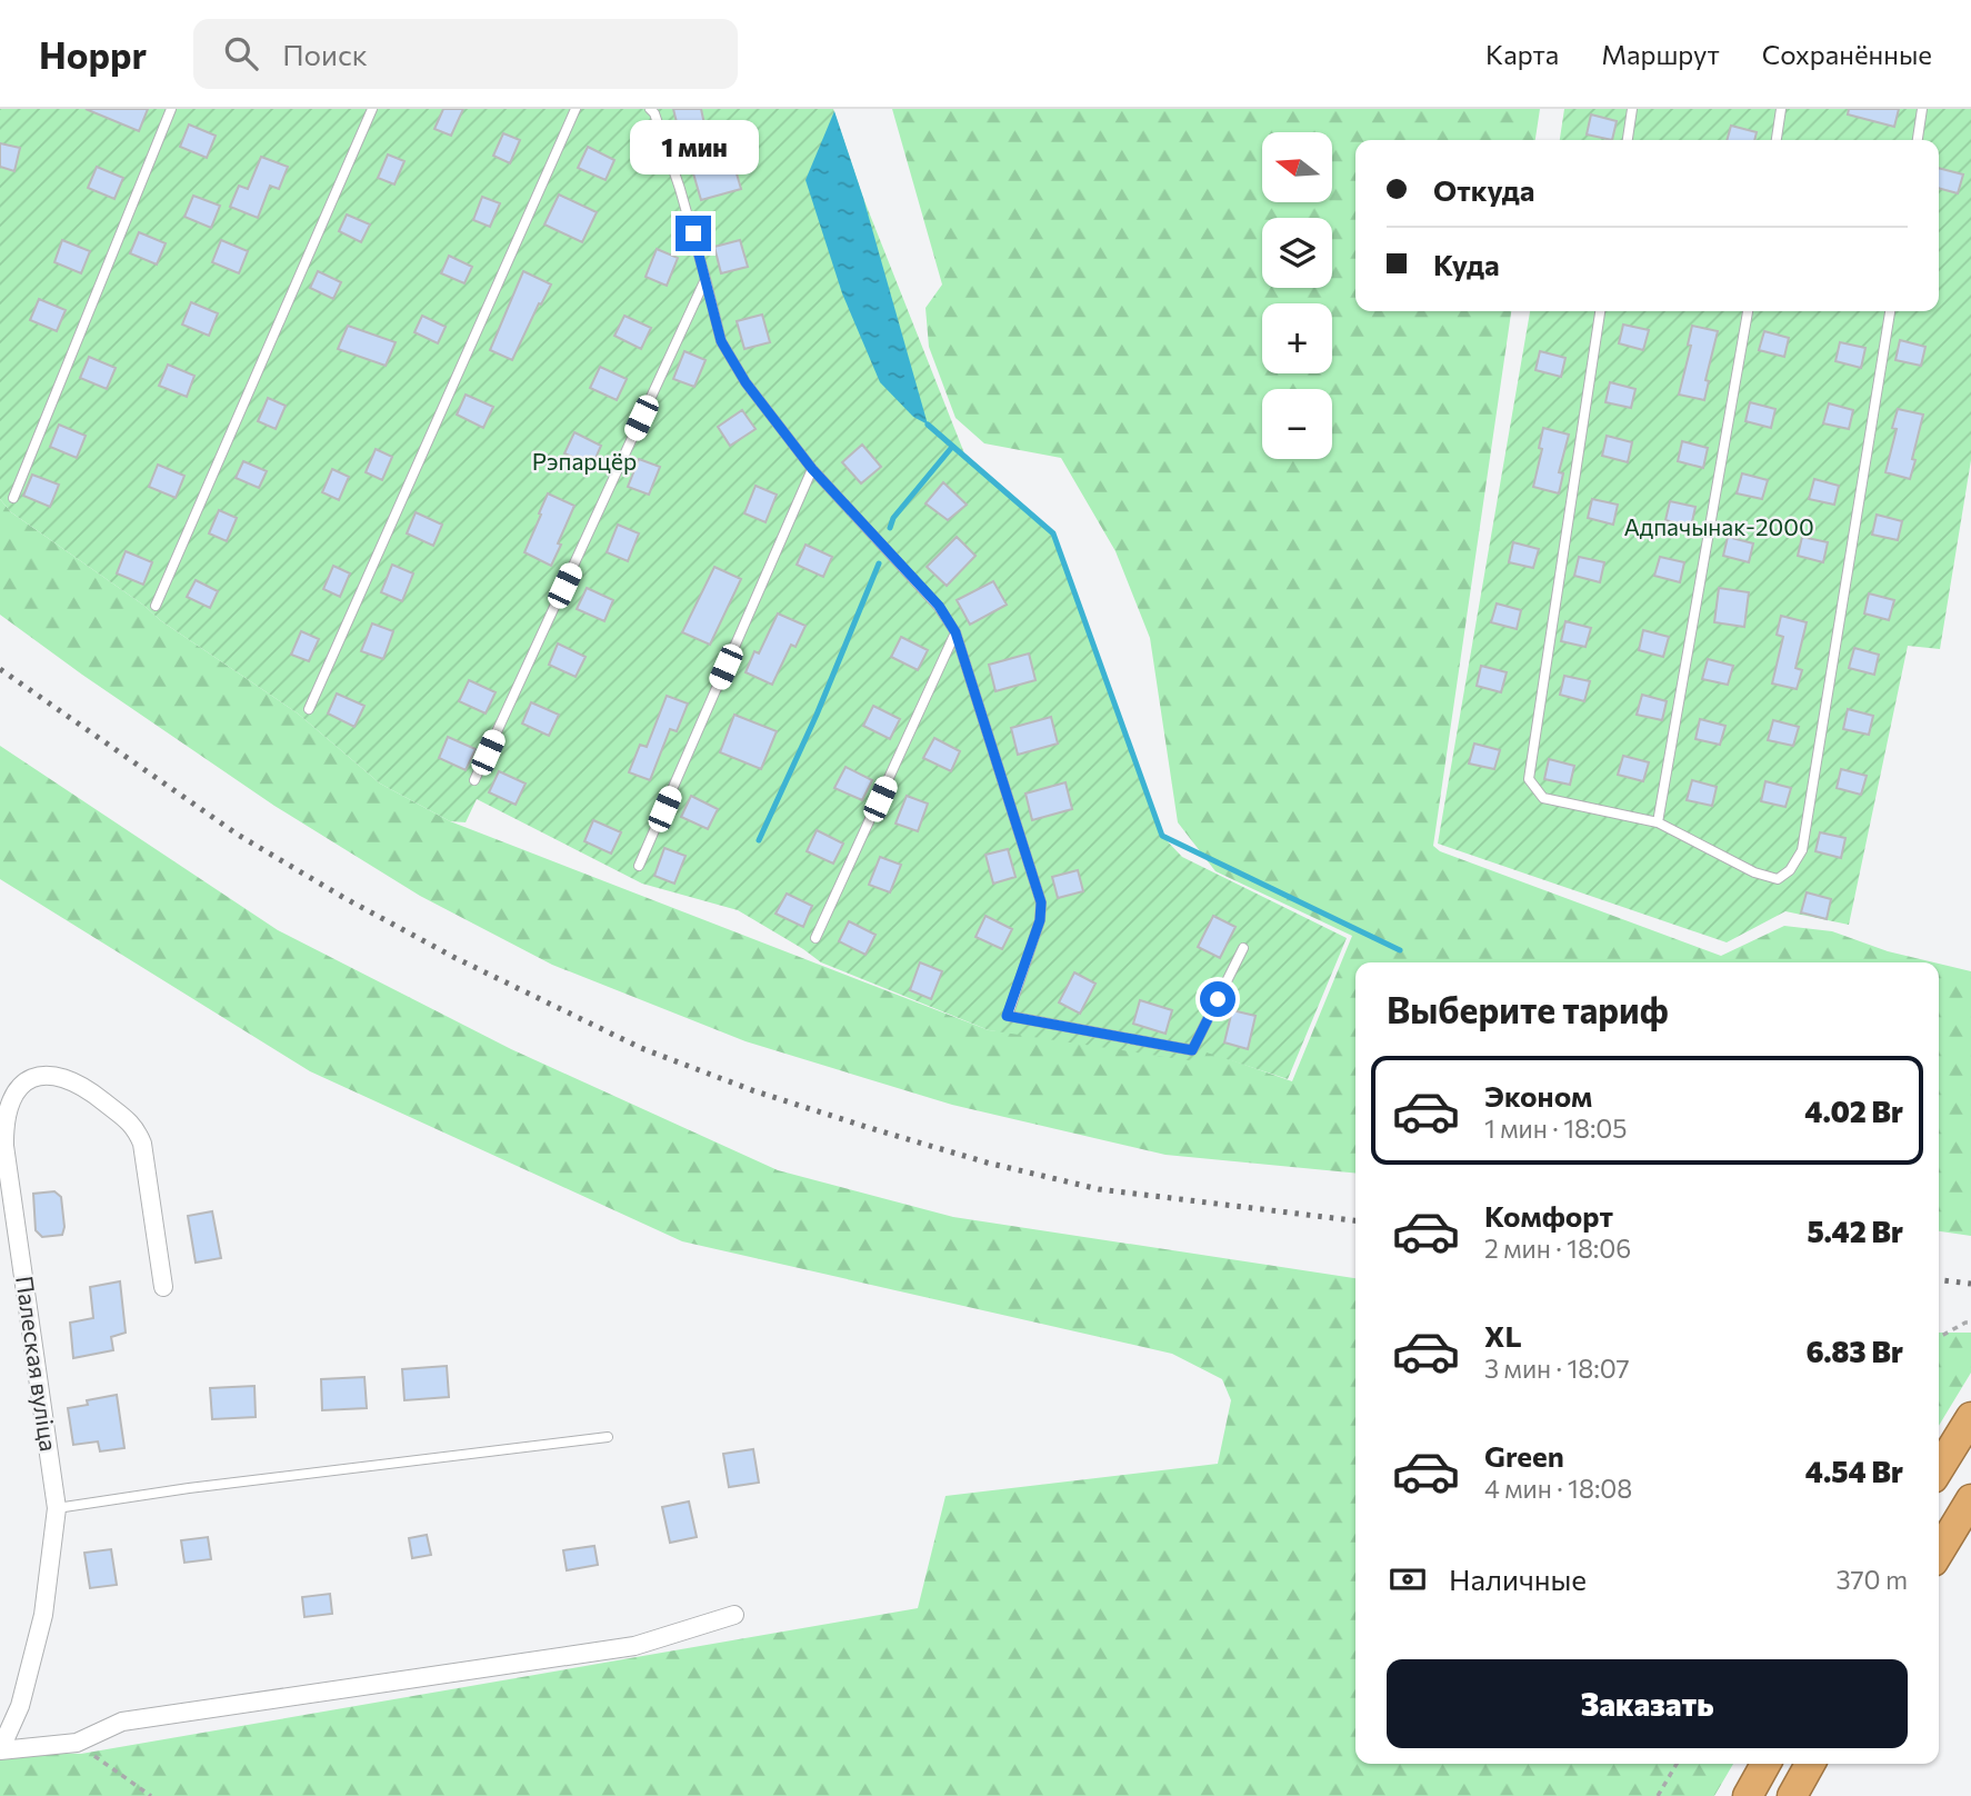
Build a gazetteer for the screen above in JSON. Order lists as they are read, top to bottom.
{
  "streets": {
    "street": ["Палеская вуліца"]
  },
  "parks": ["Рэпарцёр", "Адпачынак-2000"],
  "north": "left",
  "page": {
    "header": "Hoppr",
    "search": "Поиск",
    "nav": ["Карта", "Маршрут", "Сохранённые"],
    "bubble": "1 мин",
    "map_buttons": ["+", "−"],
    "banner": ["Откуда", "Куда"],
    "heading": "Выберите тариф",
    "list": [
      {
        "name": "Эконом",
        "note": "1 мин · 18:05",
        "value": "4.02 Br"
      },
      {
        "name": "Комфорт",
        "note": "2 мин · 18:06",
        "value": "5.42 Br"
      },
      {
        "name": "XL",
        "note": "3 мин · 18:07",
        "value": "6.83 Br"
      },
      {
        "name": "Green",
        "note": "4 мин · 18:08",
        "value": "4.54 Br"
      }
    ],
    "pay": ["Наличные", "370 m"],
    "buttons": "Заказать"
  }
}
